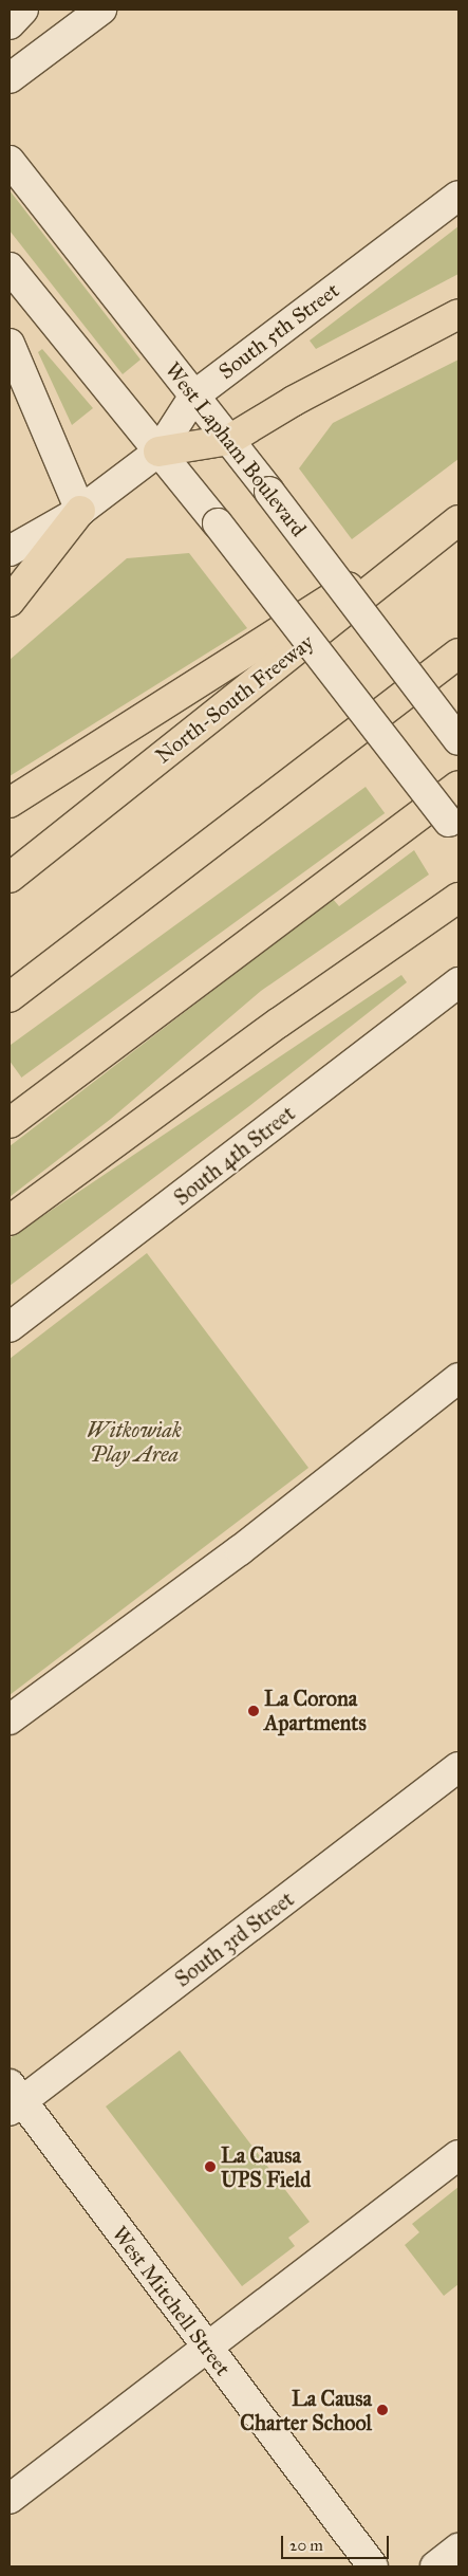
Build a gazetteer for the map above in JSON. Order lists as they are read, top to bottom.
{
  "streets": {
    "highway": ["North-South Freeway"],
    "street": [
      "South 5th Street",
      "West Lapham Boulevard",
      "South 4th Street",
      "South 3rd Street",
      "West Mitchell Street"
    ]
  },
  "crossings": [
    ["South 5th Street", "West Lapham Boulevard"],
    ["South 3rd Street", "West Mitchell Street"]
  ],
  "parks": ["Witkowiak Play Area"],
  "places": ["La Corona Apartments", "La Causa UPS Field", "La Causa Charter School"],
  "scale_bar": "20 m"
}
